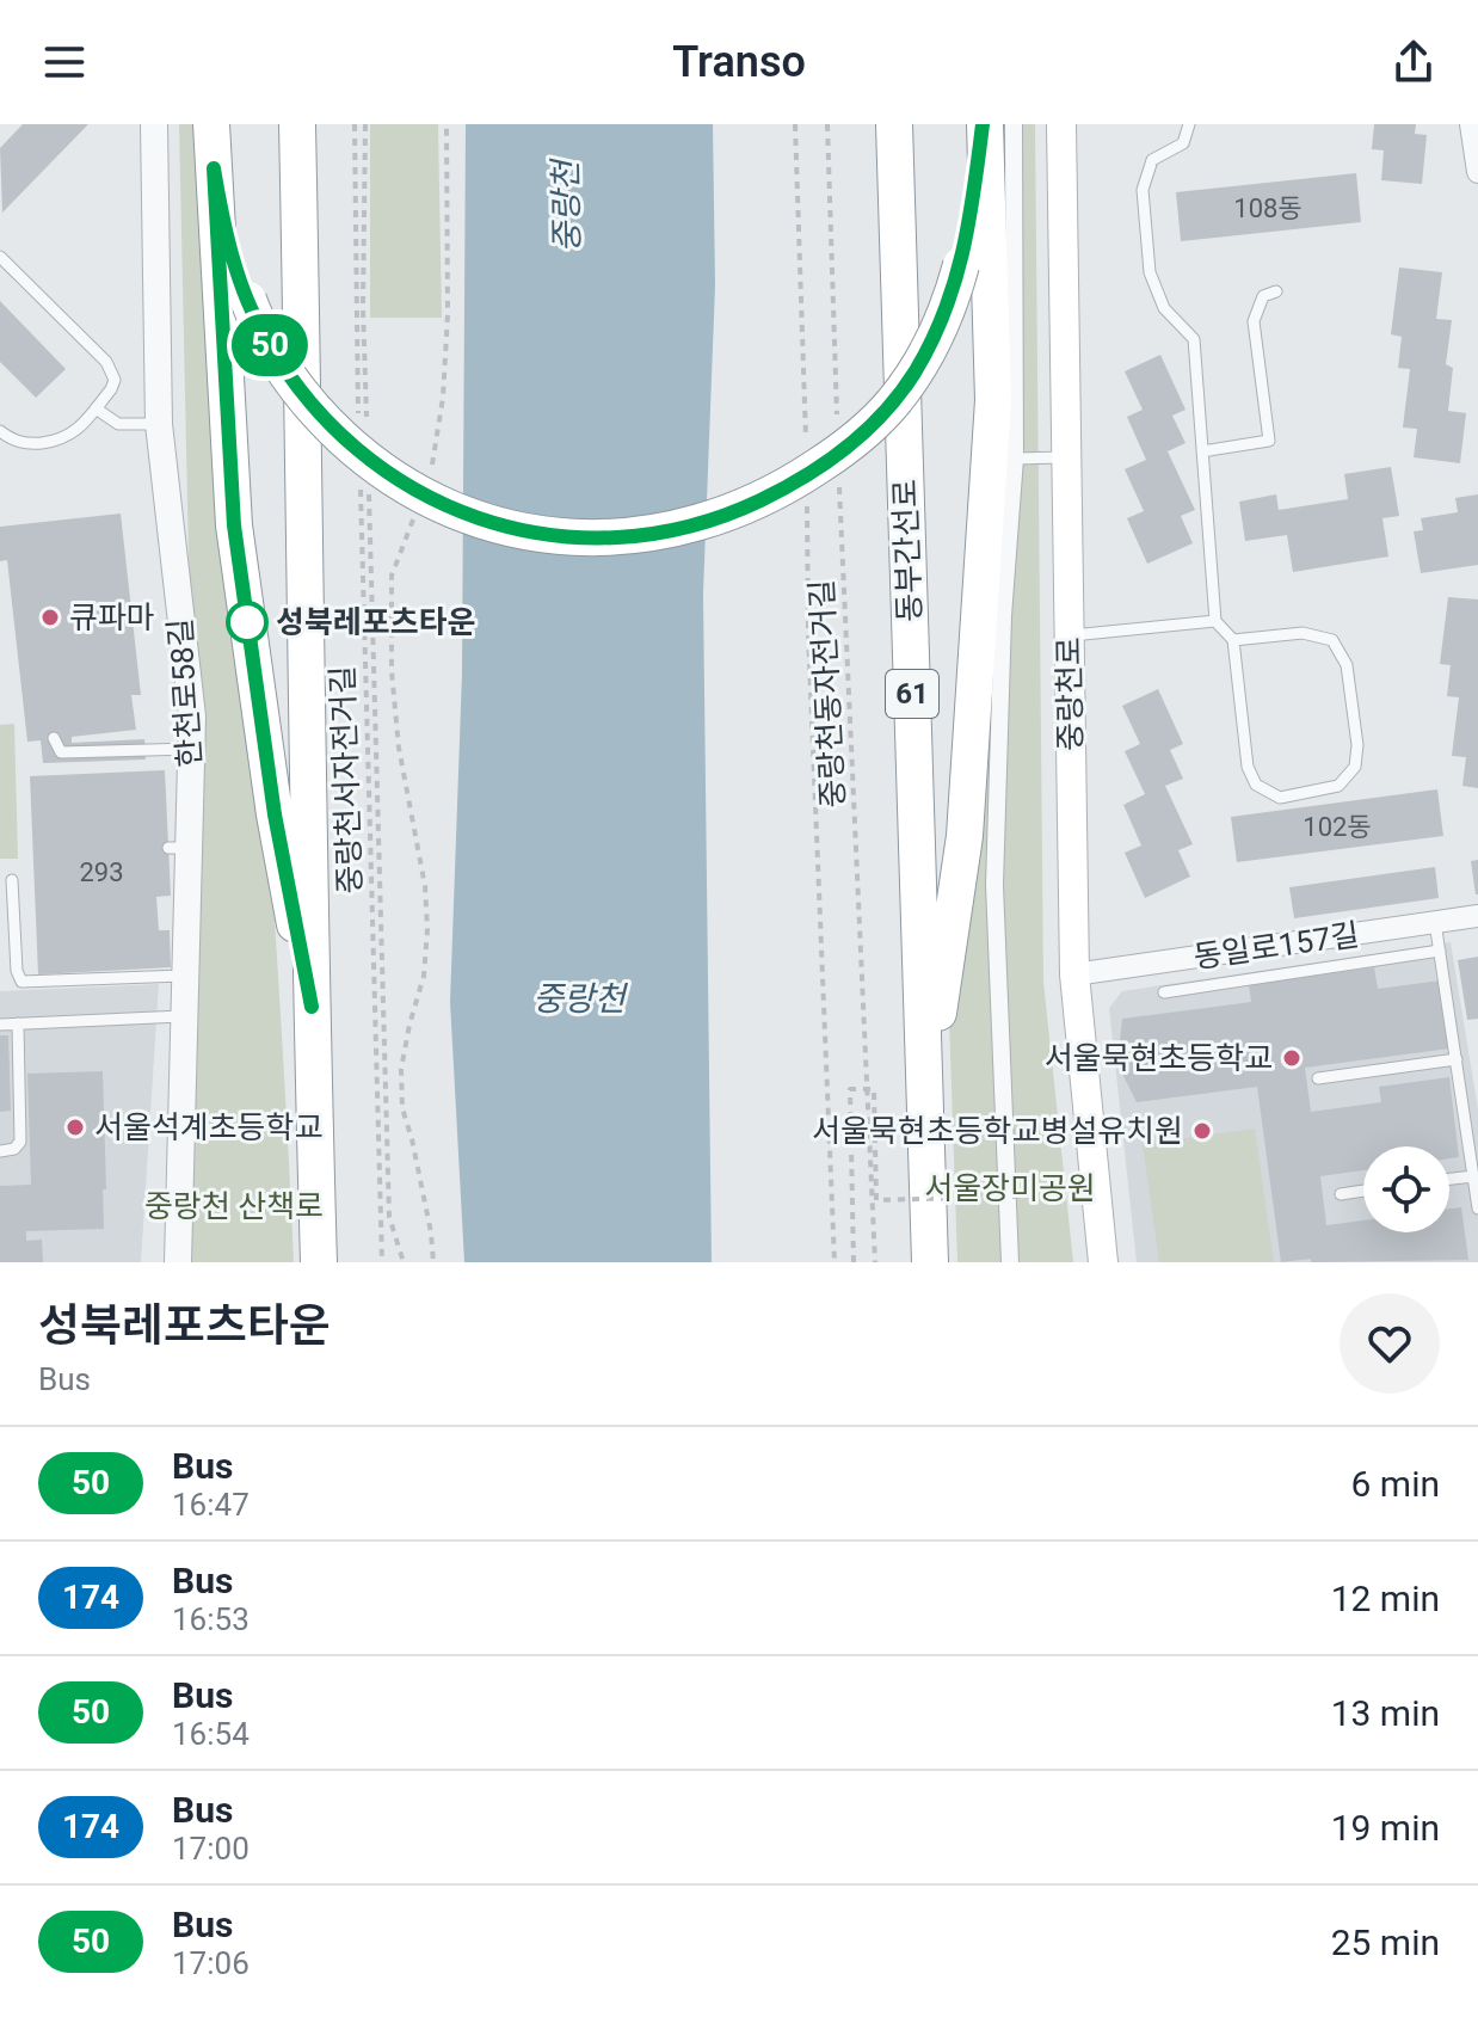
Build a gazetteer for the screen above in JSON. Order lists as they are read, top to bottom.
{
  "streets": {
    "highway": ["동부간선로", "61"],
    "main road": ["중랑천로"],
    "street": ["한천로58길", "동일로157길"],
    "path": ["중랑천동자전거길", "중랑천서자전거길"]
  },
  "crossings": [
    ["중랑천로", "동일로157길"]
  ],
  "water": ["중랑천"],
  "parks": ["서울장미공원", "중랑천 산책로"],
  "places": [
    "큐파마",
    "성북레포츠타운",
    "서울묵현초등학교",
    "서울석계초등학교",
    "서울묵현초등학교병설유치원"
  ],
  "lines": ["bus line 50"],
  "house_numbers": ["108동", "102동", "293"],
  "page": {
    "header": "Transo",
    "on_map": "50",
    "heading": ["성북레포츠타운", "Bus"],
    "list": [
      {
        "mark": "50",
        "name": "Bus",
        "note": "16:47",
        "value": "6 min"
      },
      {
        "mark": "174",
        "name": "Bus",
        "note": "16:53",
        "value": "12 min"
      },
      {
        "mark": "50",
        "name": "Bus",
        "note": "16:54",
        "value": "13 min"
      },
      {
        "mark": "174",
        "name": "Bus",
        "note": "17:00",
        "value": "19 min"
      },
      {
        "mark": "50",
        "name": "Bus",
        "note": "17:06",
        "value": "25 min"
      }
    ]
  }
}
